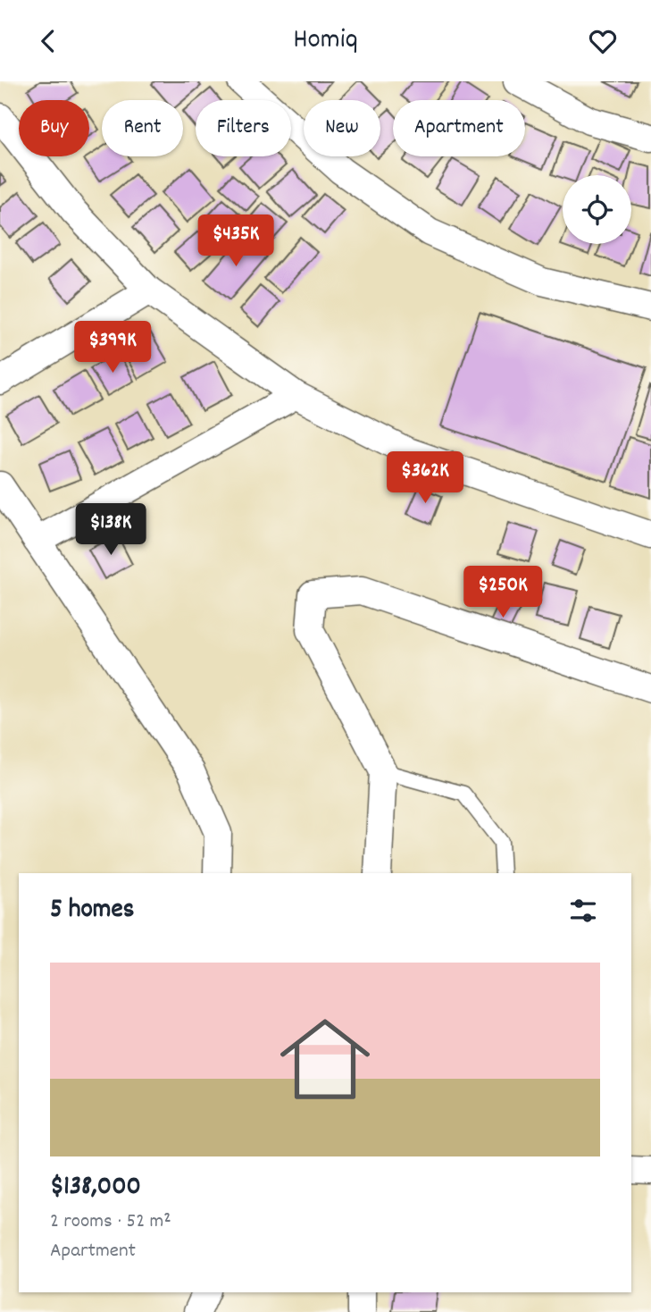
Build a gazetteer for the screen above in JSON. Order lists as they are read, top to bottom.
{
  "page": {
    "header": "Homiq",
    "chip": [
      "Buy",
      "Rent",
      "Filters",
      "New",
      "Apartment"
    ],
    "price": [
      "$435K",
      "$399K",
      "$362K",
      "$138K",
      "$250K"
    ],
    "heading": "5 homes",
    "list": [
      {
        "name": "$138,000",
        "note": "2 rooms · 52 m² · Apartment"
      }
    ]
  }
}
